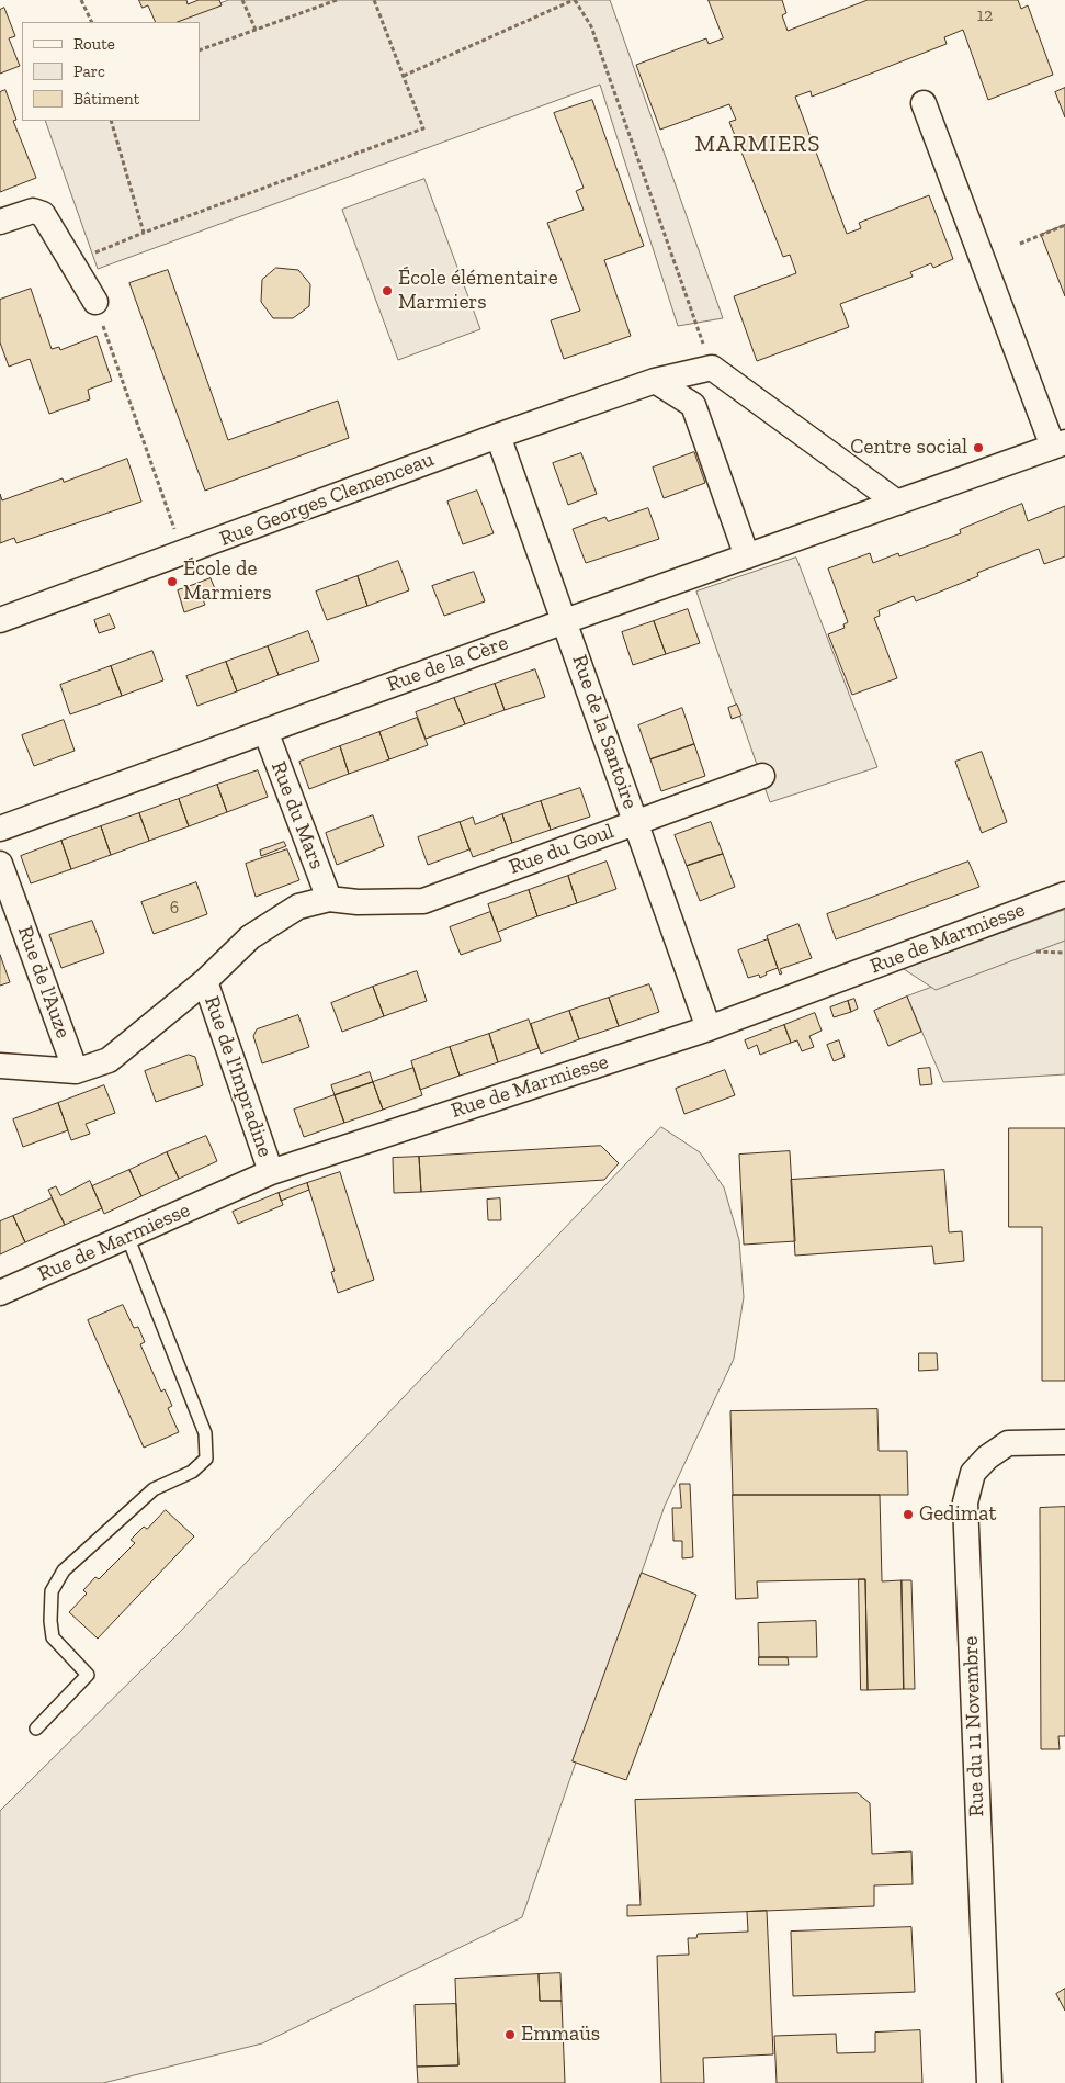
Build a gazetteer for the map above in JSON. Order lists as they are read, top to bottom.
{
  "streets": {
    "street": [
      "Rue Georges Clemenceau",
      "Rue de la Cère",
      "Rue de la Santoire",
      "Rue du Mars",
      "Rue du Goul",
      "Rue de Marmiesse",
      "Rue de l'Auze",
      "Rue de l'Impradine",
      "Rue du 11 Novembre"
    ]
  },
  "crossings": [
    ["Rue Georges Clemenceau", "Rue de la Santoire"],
    ["Rue de la Cère", "Rue de la Santoire"],
    ["Rue de la Cère", "Rue du Mars"],
    ["Rue de la Santoire", "Rue du Goul"],
    ["Rue de la Santoire", "Rue de Marmiesse"],
    ["Rue du Mars", "Rue du Goul"],
    ["Rue de Marmiesse", "Rue de l'Impradine"]
  ],
  "districts": ["MARMIERS"],
  "places": [
    "École élémentaire Marmiers",
    "Centre social",
    "École de Marmiers",
    "Gedimat",
    "Emmaüs"
  ],
  "house_numbers": ["12", "6"],
  "legend": ["Route", "Parc", "Bâtiment"]
}
